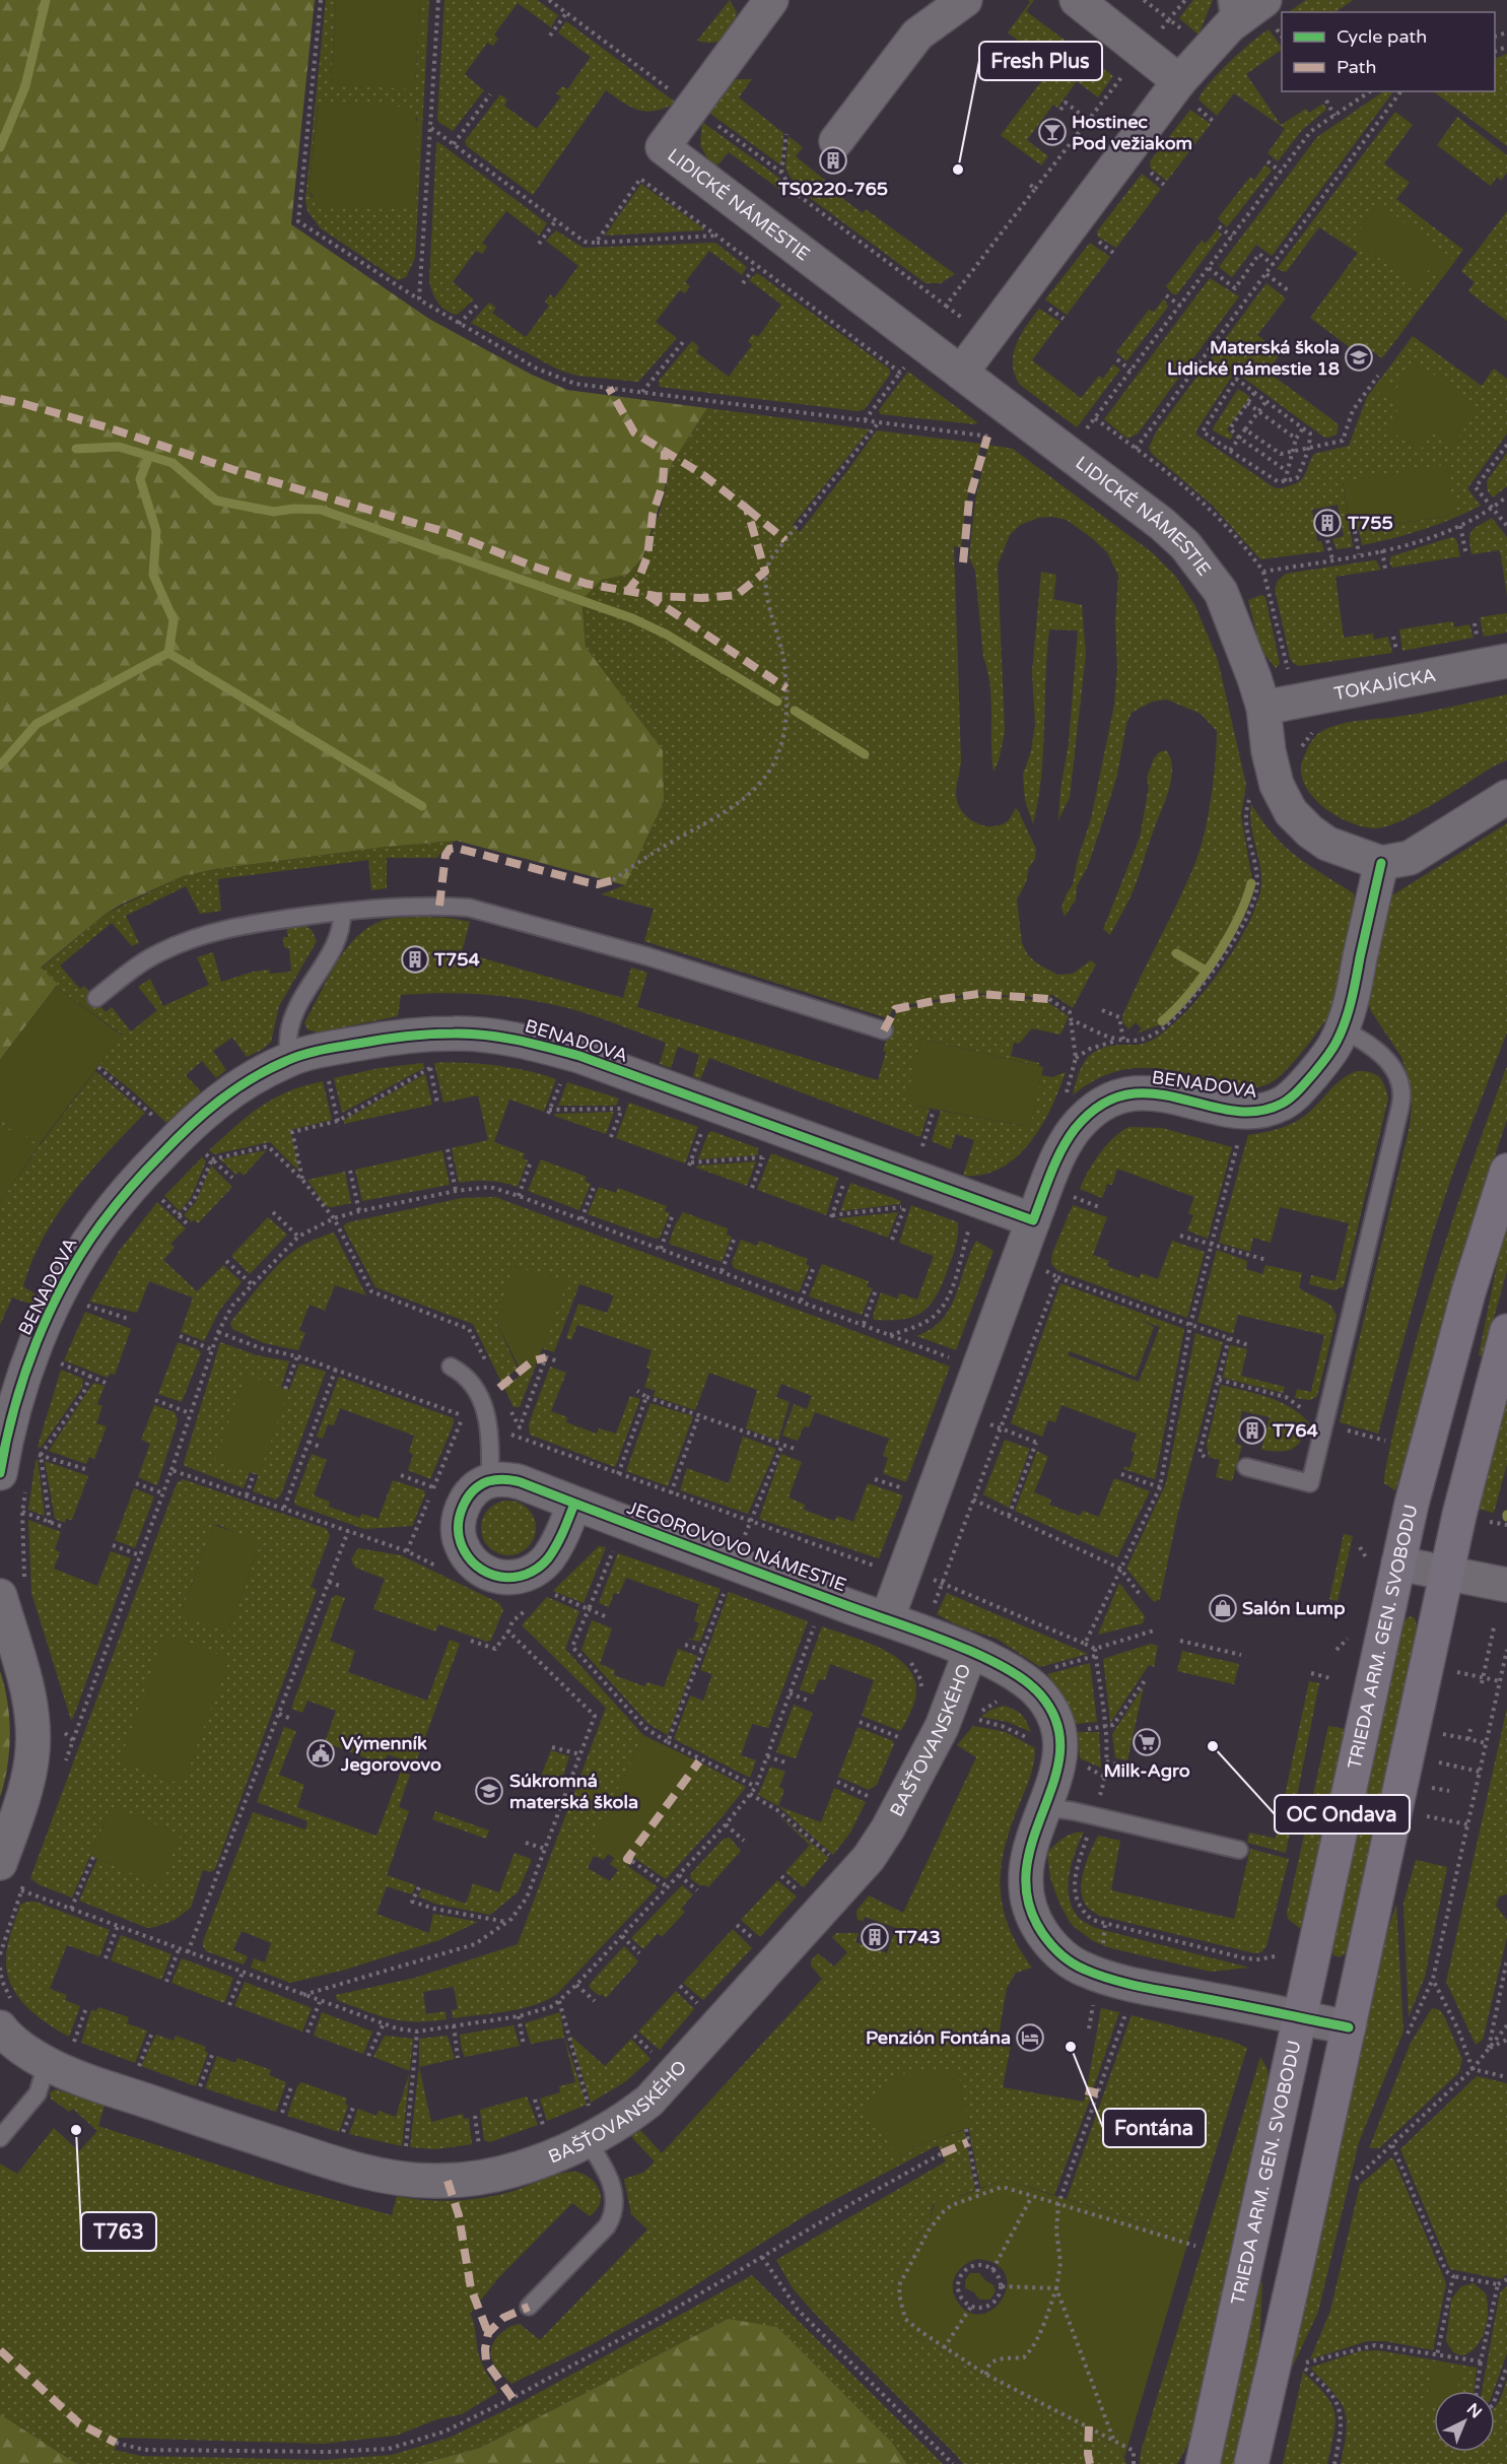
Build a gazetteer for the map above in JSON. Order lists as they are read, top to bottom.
{
  "streets": {
    "street": [
      "LIDICKÉ NÁMESTIE",
      "TOKAJÍCKA",
      "BENADOVA",
      "JEGOROVOVO NÁMESTIE",
      "TRIEDA ARM. GEN. SVOBODU",
      "BAŠŤOVANSKÉHO"
    ]
  },
  "crossings": [
    ["LIDICKÉ NÁMESTIE", "TOKAJÍCKA"],
    ["JEGOROVOVO NÁMESTIE", "TRIEDA ARM. GEN. SVOBODU"],
    ["JEGOROVOVO NÁMESTIE", "BAŠŤOVANSKÉHO"]
  ],
  "places": {
    "bar": ["Hostinec Pod vežiakom"],
    "building": [
      "TS0220-765",
      "T755",
      "T754",
      "T764",
      "T743"
    ],
    "other": [
      "Fresh Plus",
      "OC Ondava",
      "Fontána",
      "T763"
    ],
    "school or university": ["Materská škola Lidické námestie 18", "Súkromná materská škola"],
    "shop": ["Salón Lump"],
    "supermarket": ["Milk-Agro"],
    "public building": ["Výmenník Jegorovovo"],
    "hotel": ["Penzión Fontána"]
  },
  "legend": ["Cycle path", "Path"],
  "north": "top right"
}
